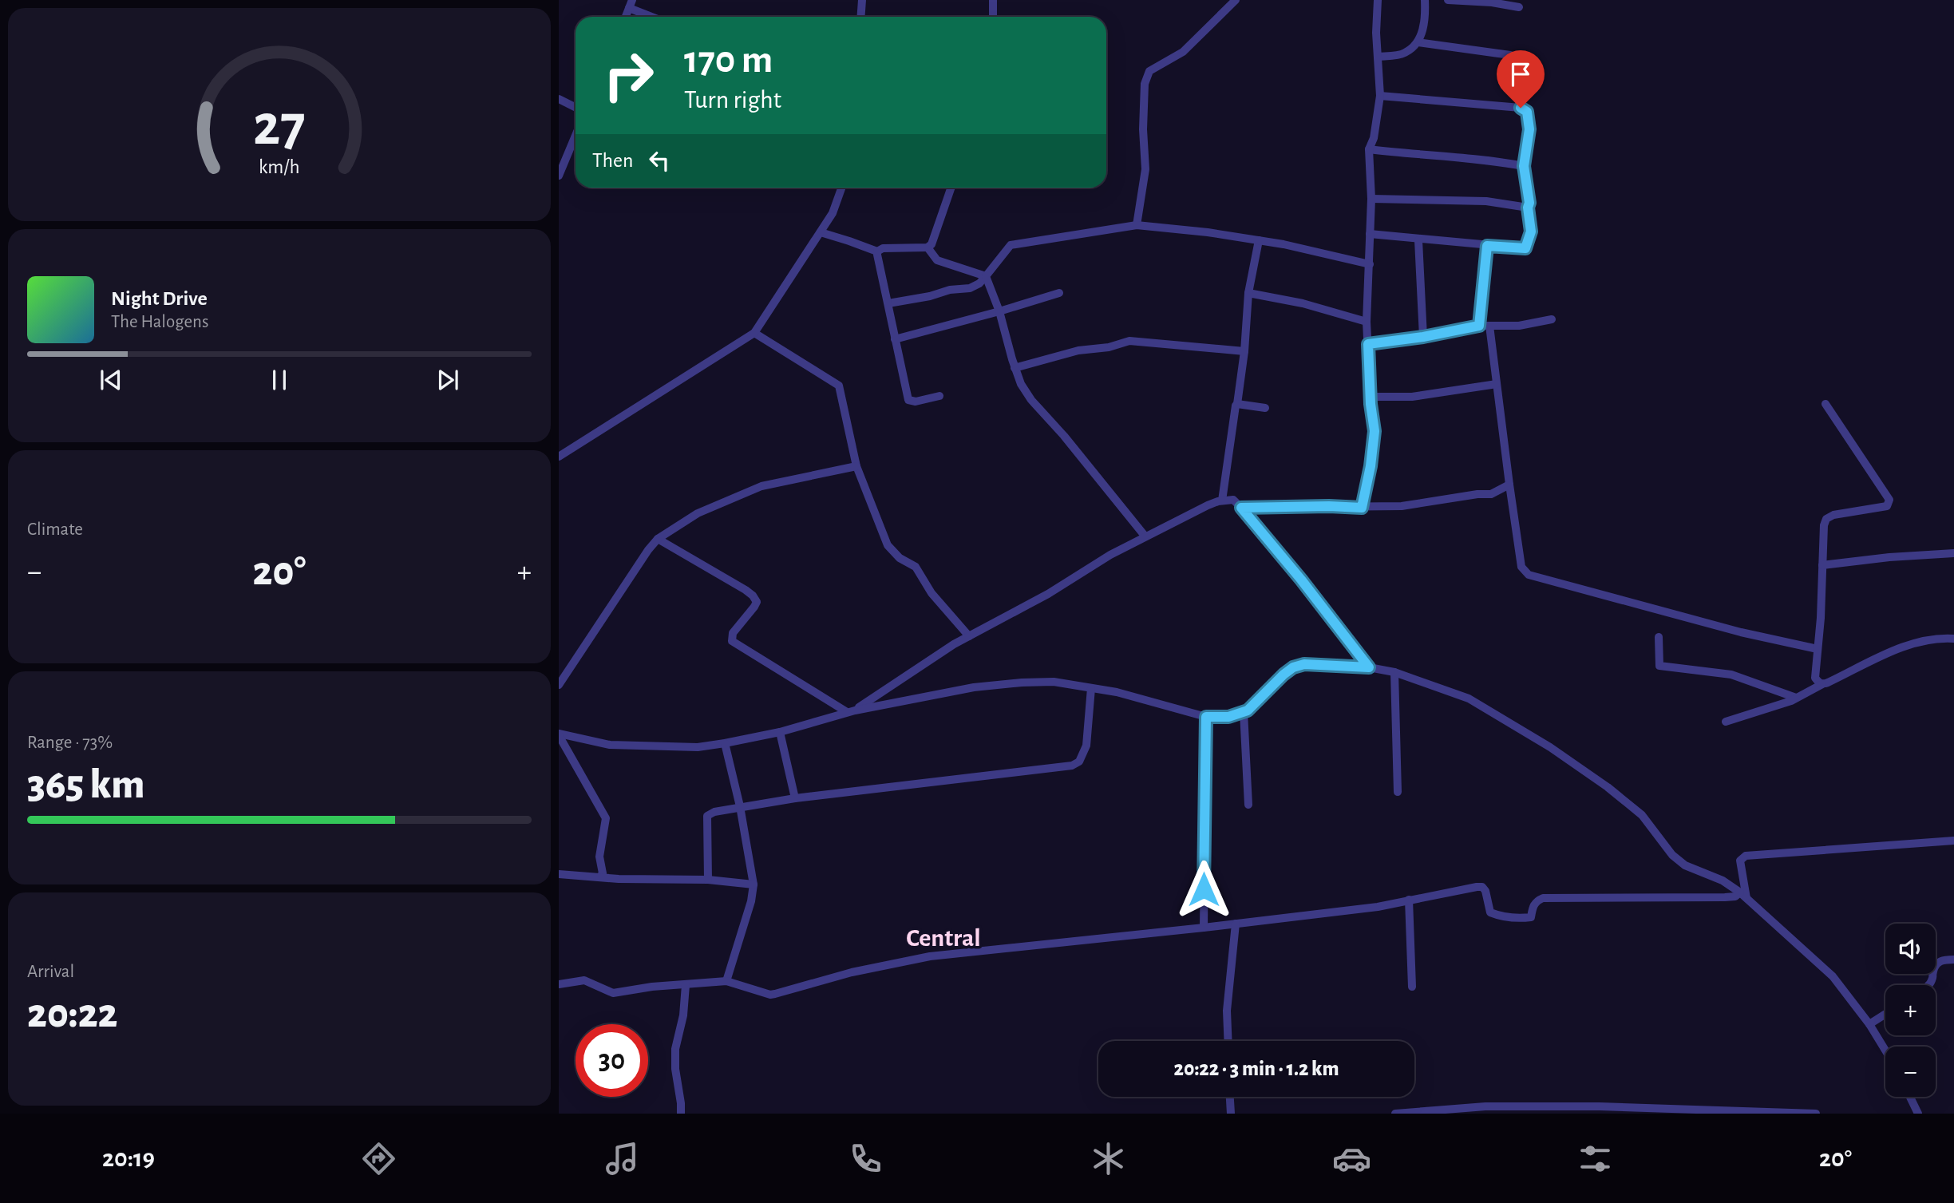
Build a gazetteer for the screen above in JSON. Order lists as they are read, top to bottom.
{
  "districts": ["Central"],
  "page": {
    "turn": ["170 m", "Turn right"],
    "then": "Then",
    "song": ["Night Drive", "The Halogens"],
    "tile": [
      "Climate",
      ["Range · 73%", "365 km"],
      ["Arrival", "20:22"]
    ],
    "heat": ["−", "20°", "+"],
    "map_buttons": ["+", "−"],
    "limit": "30",
    "trip": "20:22 · 3 min · 1.2 km",
    "tabs": ["20:19", "20°"],
    "gauge": ["27", "km/h"]
  }
}
